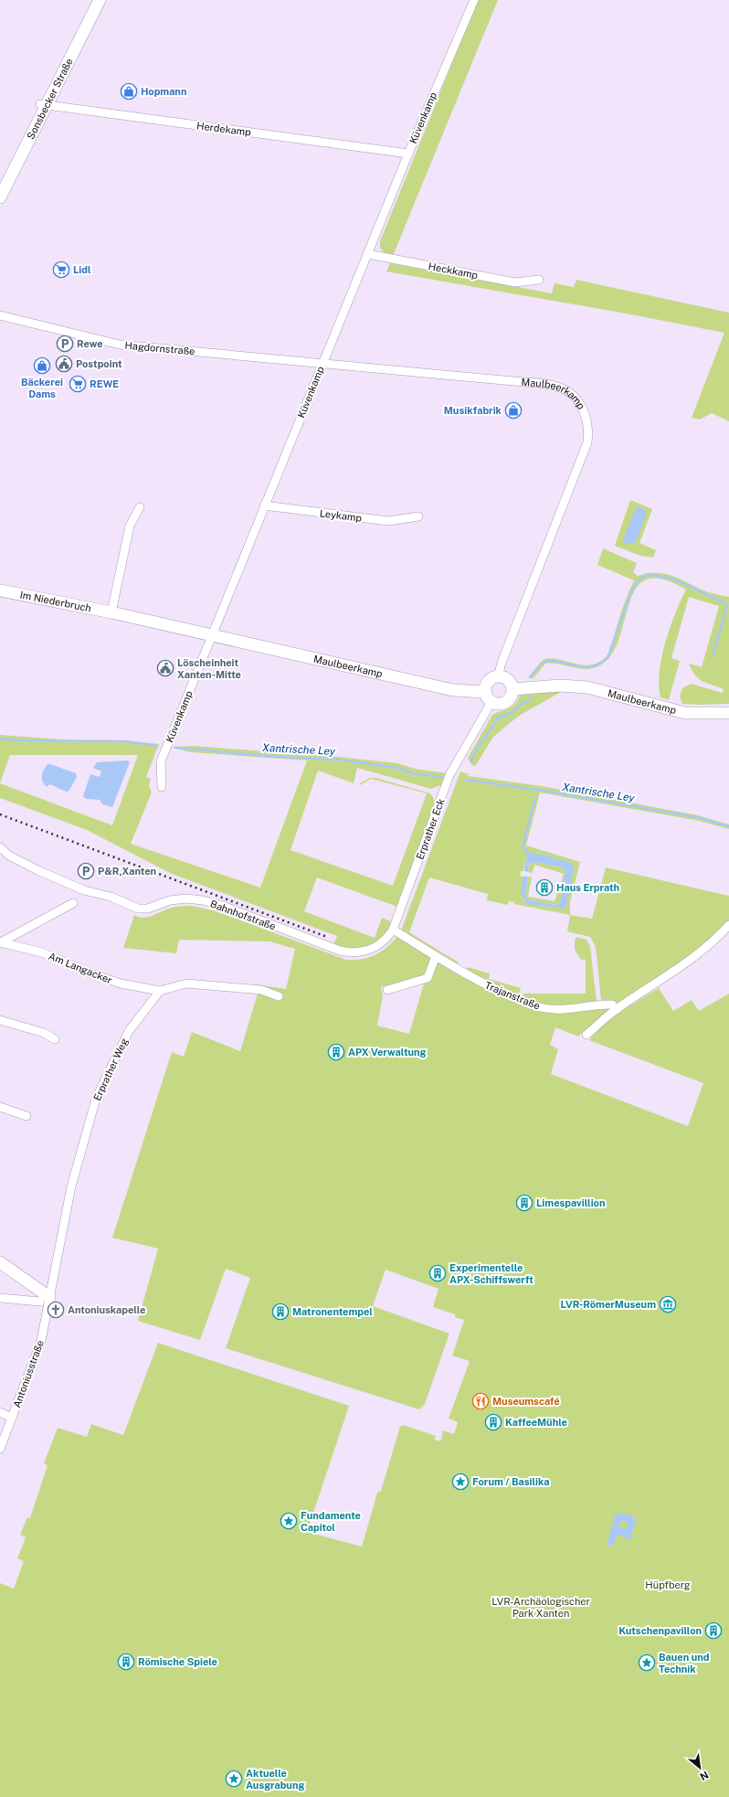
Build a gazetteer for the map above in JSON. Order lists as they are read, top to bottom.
{
  "streets": {
    "street": [
      "Sonsbecker Straße",
      "Küvenkamp",
      "Herdekamp",
      "Heckkamp",
      "Hagdornstraße",
      "Maulbeerkamp",
      "Leykamp",
      "Im Niederbruch",
      "Erprather Eck",
      "Bahnhofstraße",
      "Am Langacker",
      "Trajanstraße",
      "Erprather Weg",
      "Antoniusstraße"
    ]
  },
  "crossings": [
    ["Sonsbecker Straße", "Herdekamp"],
    ["Küvenkamp", "Herdekamp"],
    ["Küvenkamp", "Heckkamp"],
    ["Küvenkamp", "Hagdornstraße"],
    ["Küvenkamp", "Maulbeerkamp"],
    ["Küvenkamp", "Leykamp"],
    ["Küvenkamp", "Im Niederbruch"],
    ["Hagdornstraße", "Maulbeerkamp"],
    ["Maulbeerkamp", "Im Niederbruch"],
    ["Maulbeerkamp", "Erprather Eck"],
    ["Erprather Eck", "Bahnhofstraße"],
    ["Erprather Eck", "Trajanstraße"],
    ["Am Langacker", "Erprather Weg"],
    ["Erprather Weg", "Antoniusstraße"]
  ],
  "water": ["Xantrische Ley"],
  "parks": ["Hüpfberg", "LVR-Archäologischer Park Xanten"],
  "places": {
    "shop": ["Hopmann", "Bäckerei Dams", "Musikfabrik"],
    "supermarket": ["Lidl", "REWE"],
    "parking": ["Rewe", "P&R,Xanten"],
    "public building": ["Postpoint", "Löscheinheit Xanten-Mitte"],
    "building": [
      "Haus Erprath",
      "APX Verwaltung",
      "Limespavillion",
      "Experimentelle APX-Schiffswerft",
      "Matronentempel",
      "KaffeeMühle",
      "Kutschenpavillon",
      "Römische Spiele"
    ],
    "museum": ["LVR-RömerMuseum"],
    "church": ["Antoniuskapelle"],
    "restaurant": ["Museumscafé"],
    "place": [
      "Forum / Basilika",
      "Fundamente Capitol",
      "Bauen und Technik",
      "Aktuelle Ausgrabung"
    ]
  },
  "north": "bottom right"
}
